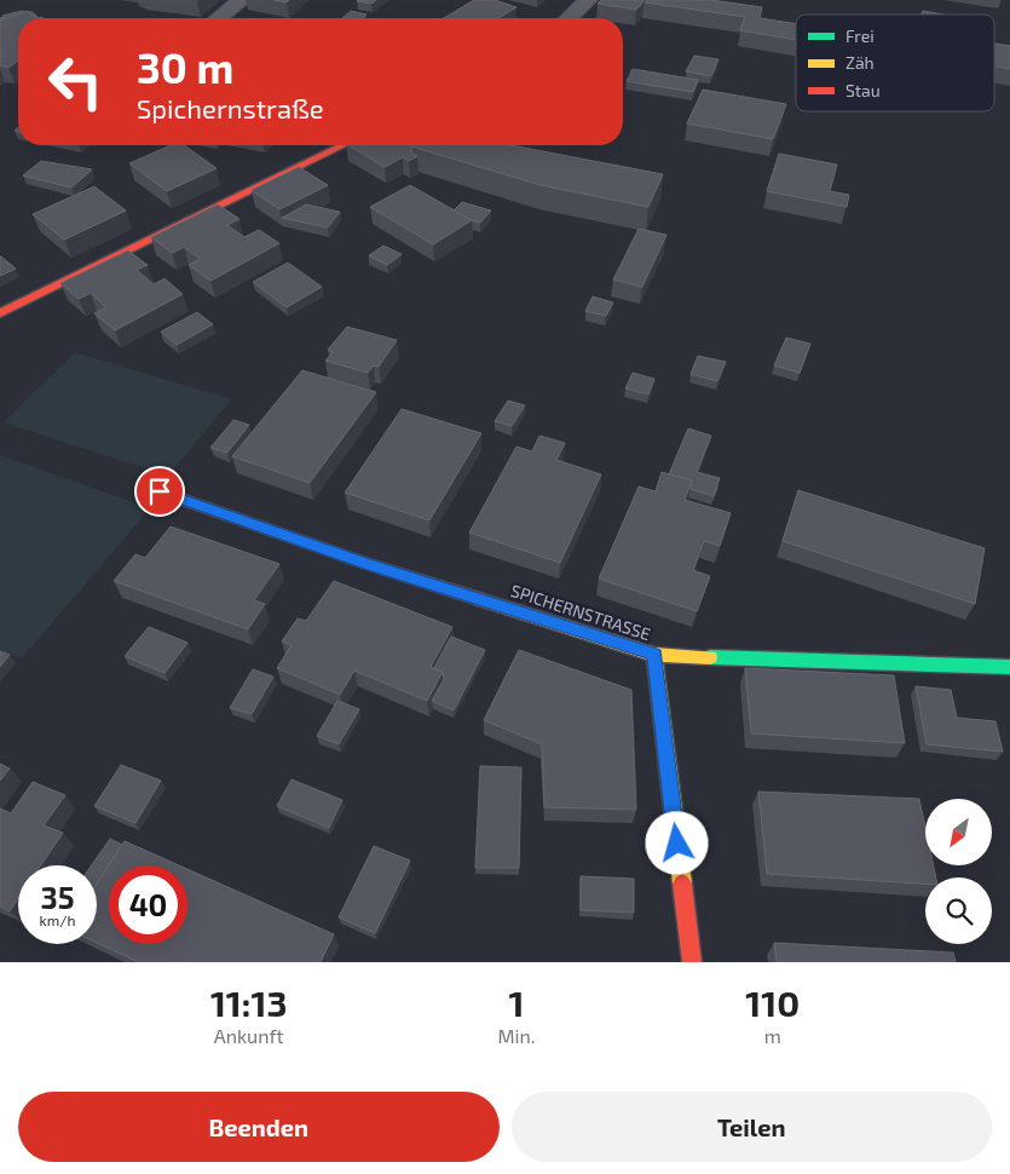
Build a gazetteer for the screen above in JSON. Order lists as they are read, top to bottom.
{
  "streets": {
    "street": ["SPICHERNSTRASSE"]
  },
  "legend": ["Frei", "Zäh", "Stau"],
  "north": "bottom left",
  "page": {
    "turn": ["30 m", "Spichernstraße"],
    "speed": "35 km/h",
    "limit": "40",
    "eta": [
      "11:13",
      "Ankunft",
      "1",
      "Min.",
      "110",
      "m"
    ],
    "buttons": ["Beenden", "Teilen"]
  }
}
